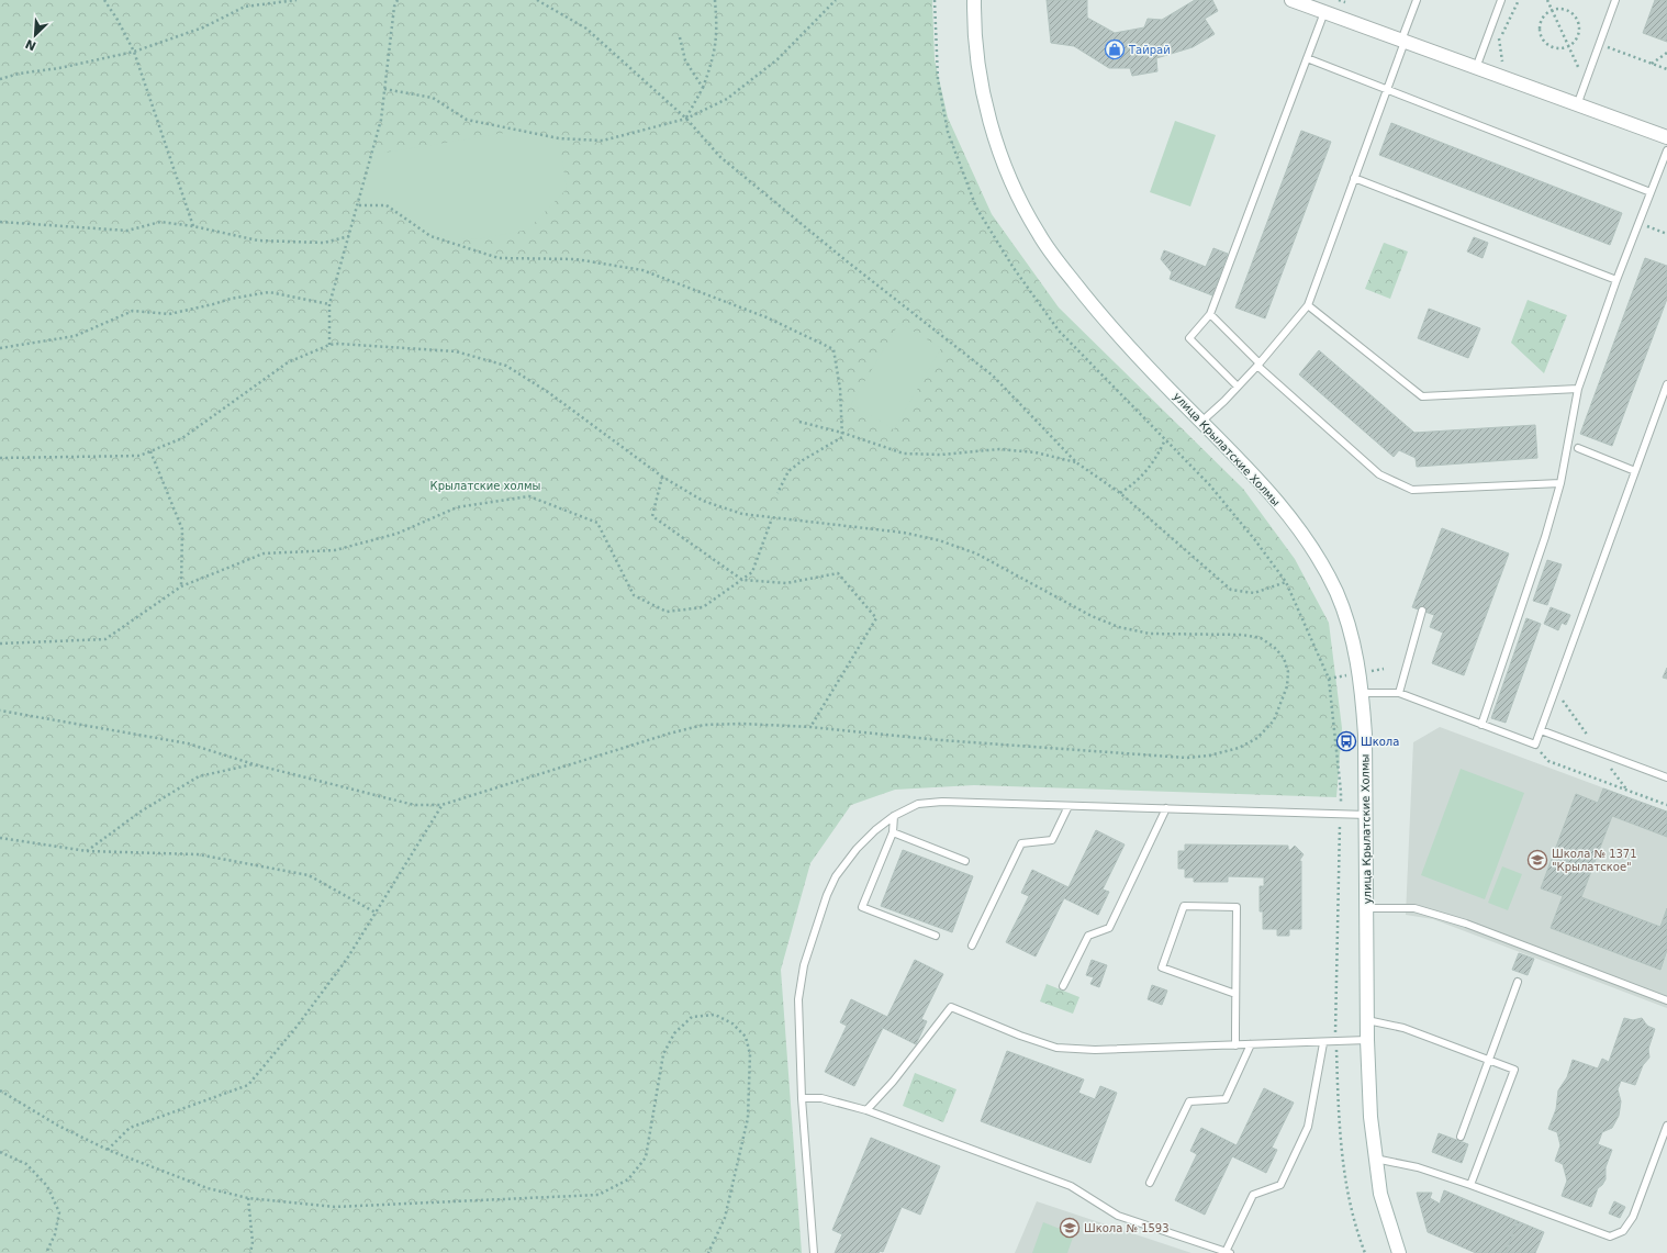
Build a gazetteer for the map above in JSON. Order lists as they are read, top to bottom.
{
  "streets": {
    "street": ["улица Крылатские Холмы"]
  },
  "parks": ["Крылатские холмы"],
  "places": {
    "shop": ["Тайрай"],
    "bus stop": ["Школа"],
    "school or university": ["Школа № 1371 \"Крылатское\"", "Школа № 1593"]
  },
  "north": "bottom left"
}
